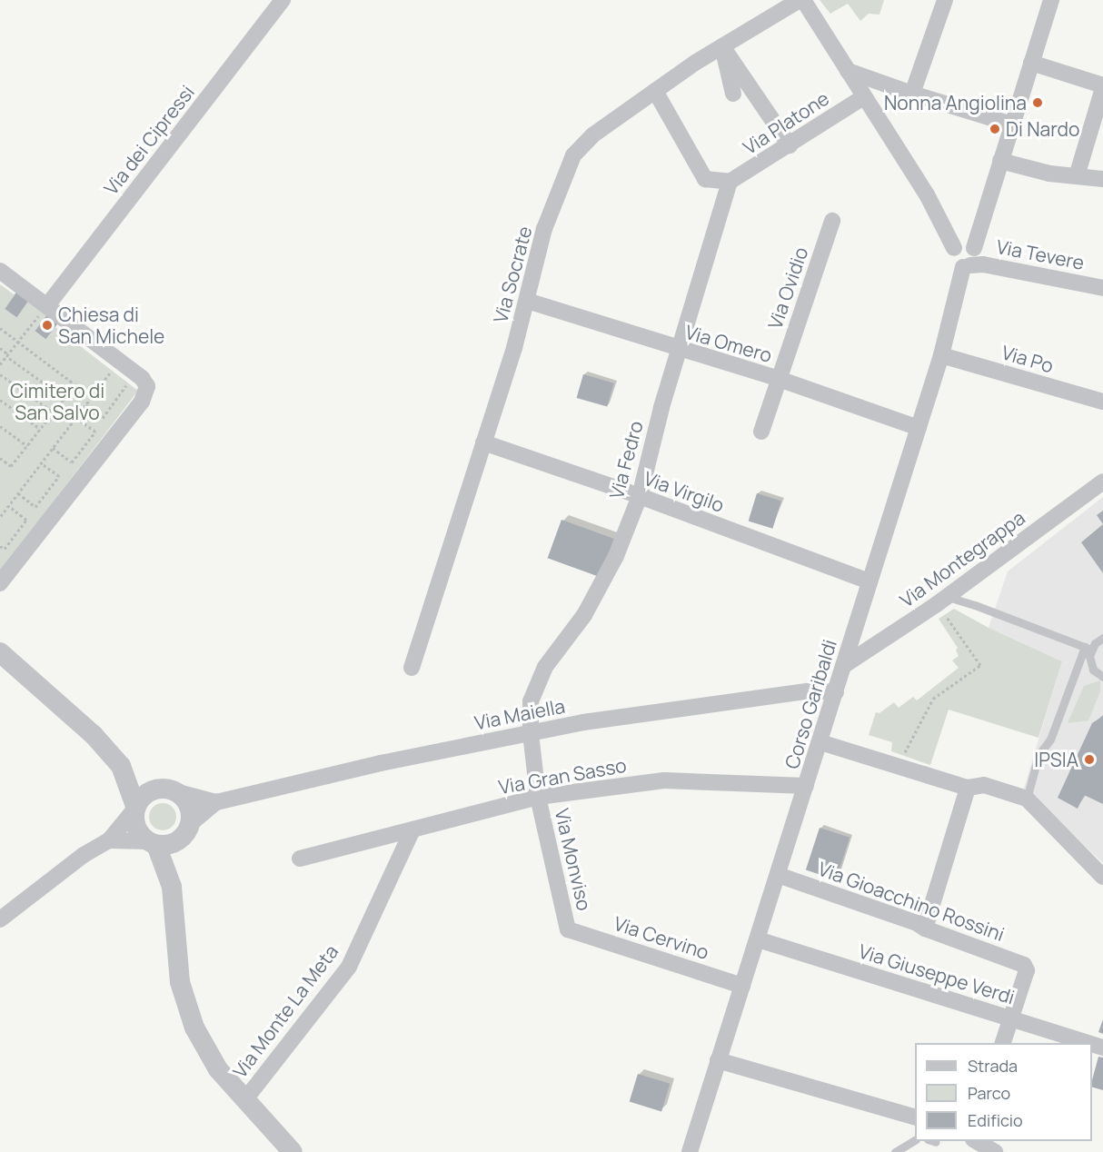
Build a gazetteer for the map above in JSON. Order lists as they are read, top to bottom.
{
  "streets": {
    "street": [
      "Via Platone",
      "Via dei Cipressi",
      "Via Tevere",
      "Via Socrate",
      "Via Ovidio",
      "Via Omero",
      "Via Po",
      "Via Fedro",
      "Via Virgilo",
      "Via Montegrappa",
      "Corso Garibaldi",
      "Via Maiella",
      "Via Gran Sasso",
      "Via Monviso",
      "Via Gioacchino Rossini",
      "Via Cervino",
      "Via Giuseppe Verdi",
      "Via Monte La Meta"
    ]
  },
  "crossings": [
    ["Via Platone", "Via Fedro"],
    ["Via Tevere", "Corso Garibaldi"],
    ["Via Socrate", "Via Omero"],
    ["Via Socrate", "Via Virgilo"],
    ["Via Ovidio", "Via Omero"],
    ["Via Omero", "Via Fedro"],
    ["Via Omero", "Corso Garibaldi"],
    ["Via Po", "Corso Garibaldi"],
    ["Via Fedro", "Via Virgilo"],
    ["Via Fedro", "Via Maiella"],
    ["Via Fedro", "Via Monviso"],
    ["Via Virgilo", "Corso Garibaldi"],
    ["Via Montegrappa", "Corso Garibaldi"],
    ["Corso Garibaldi", "Via Maiella"],
    ["Corso Garibaldi", "Via Gran Sasso"],
    ["Corso Garibaldi", "Via Gioacchino Rossini"],
    ["Corso Garibaldi", "Via Cervino"],
    ["Corso Garibaldi", "Via Giuseppe Verdi"],
    ["Via Maiella", "Via Monviso"],
    ["Via Gran Sasso", "Via Monviso"],
    ["Via Gran Sasso", "Via Monte La Meta"],
    ["Via Monviso", "Via Cervino"],
    ["Via Gioacchino Rossini", "Via Giuseppe Verdi"]
  ],
  "parks": ["Cimitero di San Salvo"],
  "places": [
    "Nonna Angiolina",
    "Di Nardo",
    "Chiesa di San Michele",
    "IPSIA"
  ],
  "legend": ["Strada", "Parco", "Edificio"]
}
